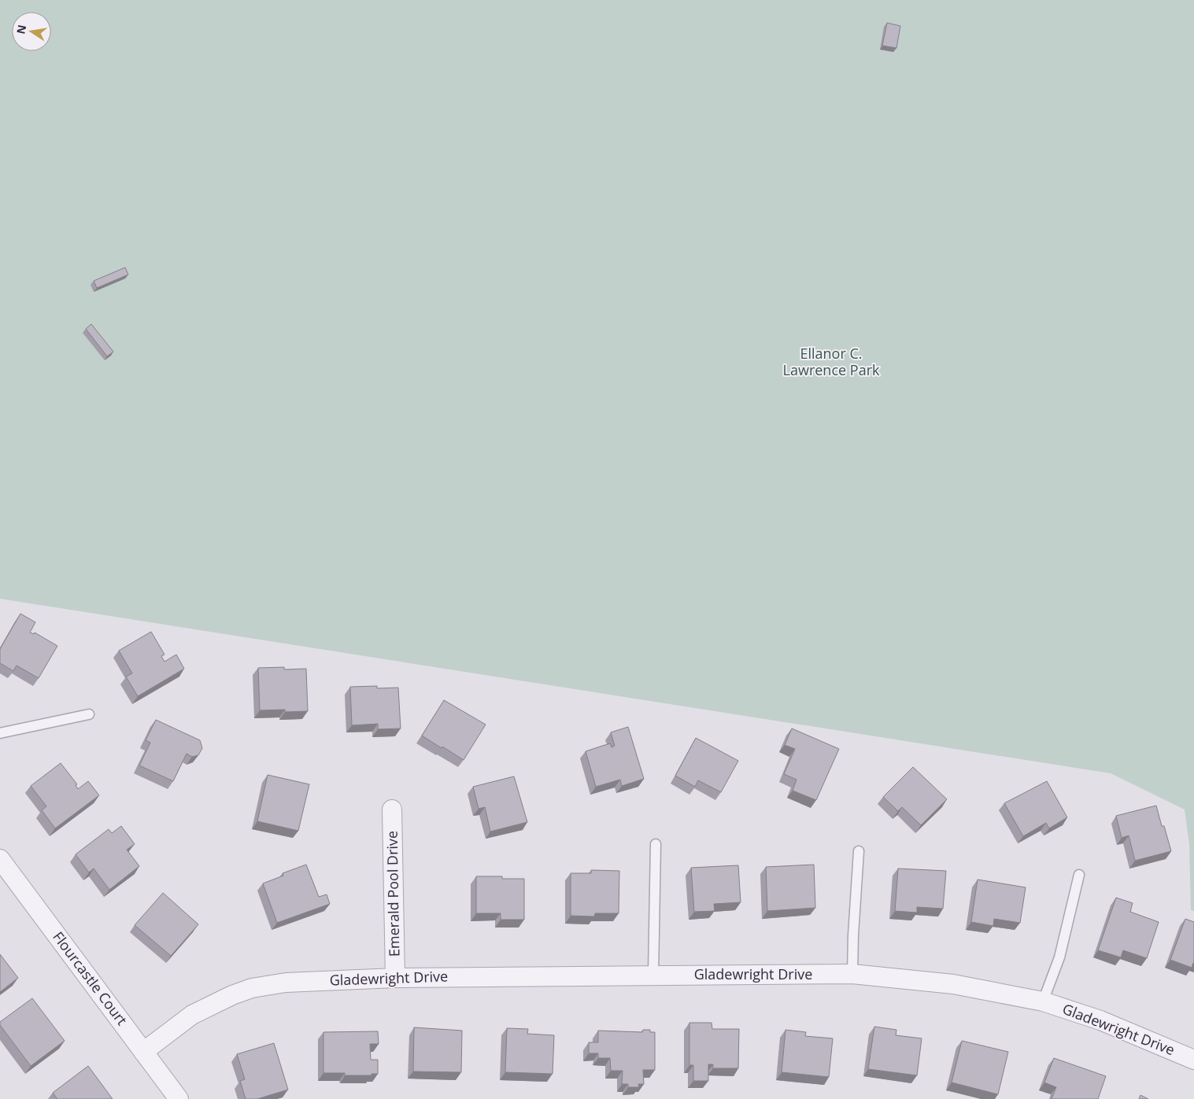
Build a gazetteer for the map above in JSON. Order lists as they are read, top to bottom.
{
  "streets": {
    "street": ["Emerald Pool Drive", "Gladewright Drive", "Flourcastle Court"]
  },
  "crossings": [
    ["Emerald Pool Drive", "Gladewright Drive"],
    ["Gladewright Drive", "Flourcastle Court"]
  ],
  "parks": ["Ellanor C. Lawrence Park"],
  "north": "left"
}
